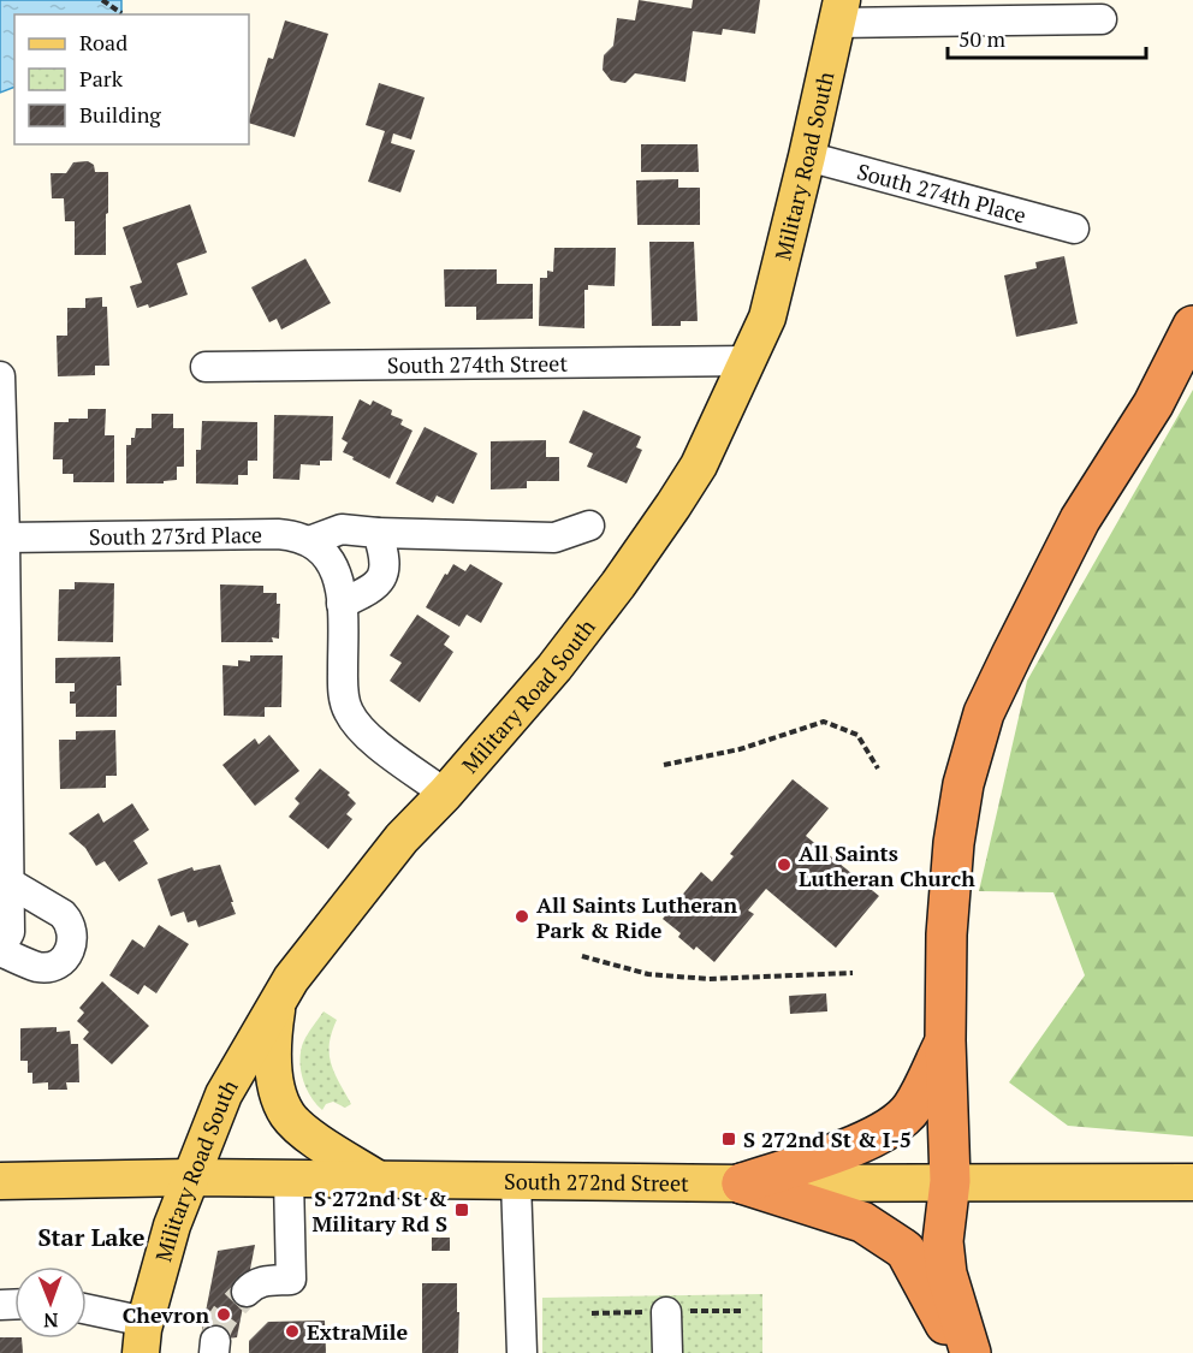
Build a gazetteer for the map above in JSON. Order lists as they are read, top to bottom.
{
  "streets": {
    "main road": ["Military Road South", "South 272nd Street"],
    "street": ["South 274th Place", "South 274th Street", "South 273rd Place"]
  },
  "crossings": [
    ["Military Road South", "South 274th Place"],
    ["Military Road South", "South 274th Street"],
    ["Military Road South", "South 272nd Street"]
  ],
  "districts": ["Star Lake"],
  "places": {
    "other": [
      "All Saints Lutheran Church",
      "All Saints Lutheran Park & Ride",
      "Chevron",
      "ExtraMile"
    ],
    "transit": ["S 272nd St & I-5", "S 272nd St & Military Rd S"]
  },
  "legend": ["Road", "Park", "Building"],
  "scale_bar": "50 m",
  "north": "bottom"
}
